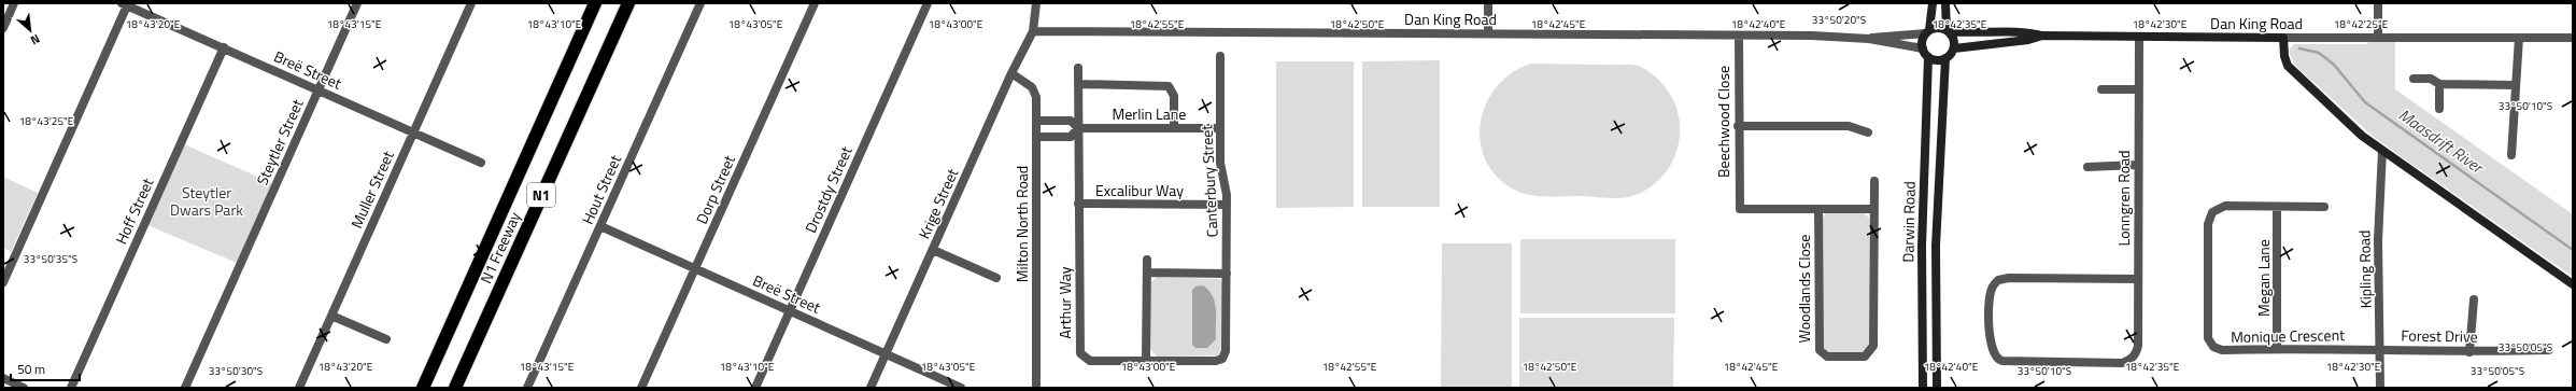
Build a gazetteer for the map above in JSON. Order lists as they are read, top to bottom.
{
  "streets": {
    "highway": ["N1", "N1 Freeway"],
    "street": [
      "Dan King Road",
      "Breë Street",
      "Merlin Lane",
      "Beechwood Close",
      "Steytler Street",
      "Canterbury Street",
      "Muller Street",
      "Hout Street",
      "Dorp Street",
      "Drostdy Street",
      "Excalibur Way",
      "Lonngren Road",
      "Krige Street",
      "Hoff Street",
      "Darwin Road",
      "Milton North Road",
      "Kipling Road",
      "Megan Lane",
      "Woodlands Close",
      "Arthur Way",
      "Monique Crescent",
      "Forest Drive"
    ]
  },
  "crossings": [
    ["Dan King Road", "Beechwood Close"],
    ["Dan King Road", "Lonngren Road"],
    ["Dan King Road", "Krige Street"],
    ["Dan King Road", "Darwin Road"],
    ["Breë Street", "Steytler Street"],
    ["Breë Street", "Muller Street"],
    ["Breë Street", "Hout Street"],
    ["Breë Street", "Dorp Street"],
    ["Breë Street", "Drostdy Street"],
    ["Breë Street", "Krige Street"],
    ["Breë Street", "Hoff Street"],
    ["Merlin Lane", "Canterbury Street"],
    ["Merlin Lane", "Milton North Road"],
    ["Merlin Lane", "Arthur Way"],
    ["Beechwood Close", "Woodlands Close"],
    ["Canterbury Street", "Excalibur Way"],
    ["Canterbury Street", "Arthur Way"],
    ["Excalibur Way", "Arthur Way"],
    ["Krige Street", "Milton North Road"],
    ["Kipling Road", "Monique Crescent"],
    ["Kipling Road", "Forest Drive"],
    ["Megan Lane", "Monique Crescent"],
    ["Monique Crescent", "Forest Drive"]
  ],
  "water": ["Maasdrift River"],
  "parks": ["Steytler Dwars Park"],
  "scale_bar": "50 m",
  "north": "bottom right",
  "coordinates": [
    "33°50'20\"S",
    "18°43'05\"E",
    "18°43'00\"E",
    "18°42'40\"E",
    "18°42'35\"E",
    "18°43'20\"E",
    "18°43'15\"E",
    "18°43'10\"E",
    "18°42'55\"E",
    "18°42'50\"E",
    "18°42'45\"E",
    "18°42'30\"E",
    "18°42'25\"E",
    "33°50'10\"S",
    "18°43'25\"E",
    "33°50'35\"S",
    "33°50'05\"S",
    "33°50'30\"S"
  ]
}
